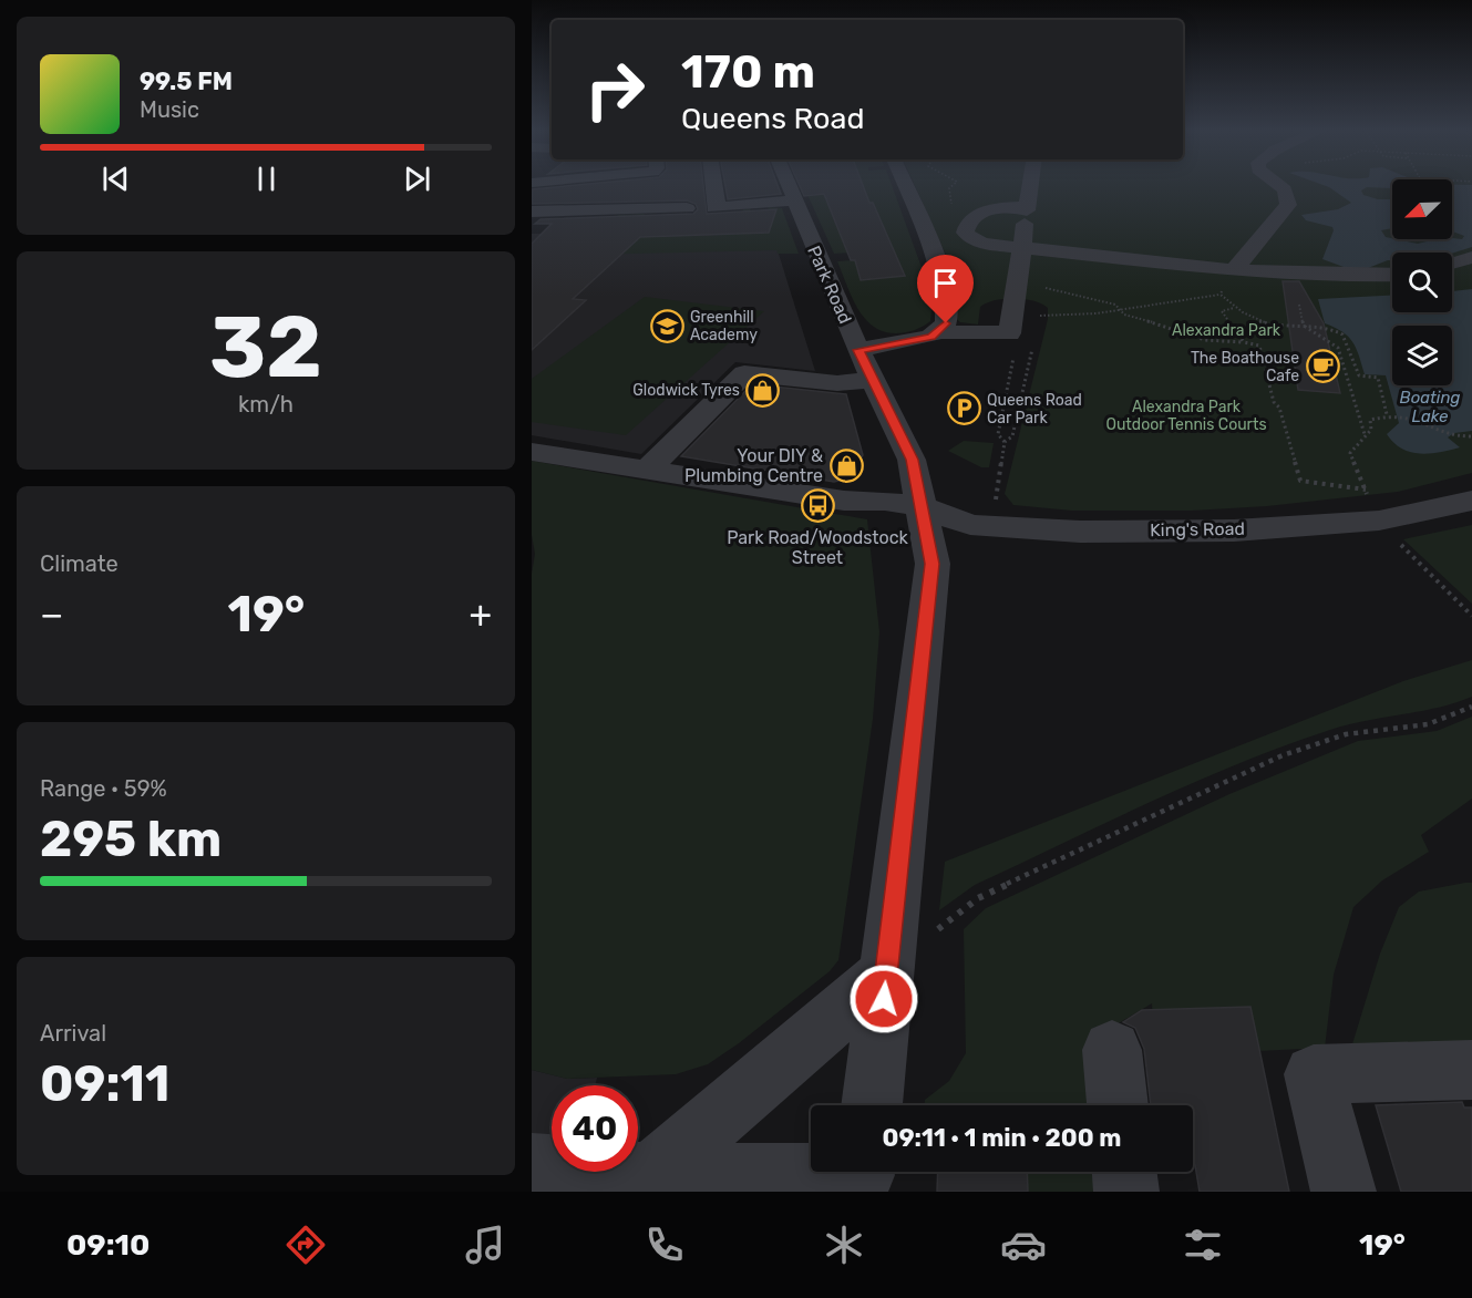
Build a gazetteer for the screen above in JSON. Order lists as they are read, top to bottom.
{
  "streets": {
    "street": ["Park Road", "King's Road"]
  },
  "crossings": [
    ["Park Road", "King's Road"]
  ],
  "water": ["Boating Lake"],
  "parks": ["Alexandra Park", "Alexandra Park Outdoor Tennis Courts"],
  "places": {
    "school or university": ["Greenhill Academy"],
    "cafe": ["The Boathouse Cafe"],
    "shop": ["Glodwick Tyres", "Your DIY & Plumbing Centre"],
    "parking": ["Queens Road Car Park"],
    "bus stop": ["Park Road/Woodstock Street"]
  },
  "north": "bottom left",
  "page": {
    "turn": ["170 m", "Queens Road"],
    "song": ["99.5 FM", "Music"],
    "tile": [
      ["32", "km/h"],
      "Climate",
      ["Range · 59%", "295 km"],
      ["Arrival", "09:11"]
    ],
    "heat": ["−", "19°", "+"],
    "limit": "40",
    "trip": "09:11 · 1 min · 200 m",
    "tabs": ["09:10", "19°"]
  }
}
